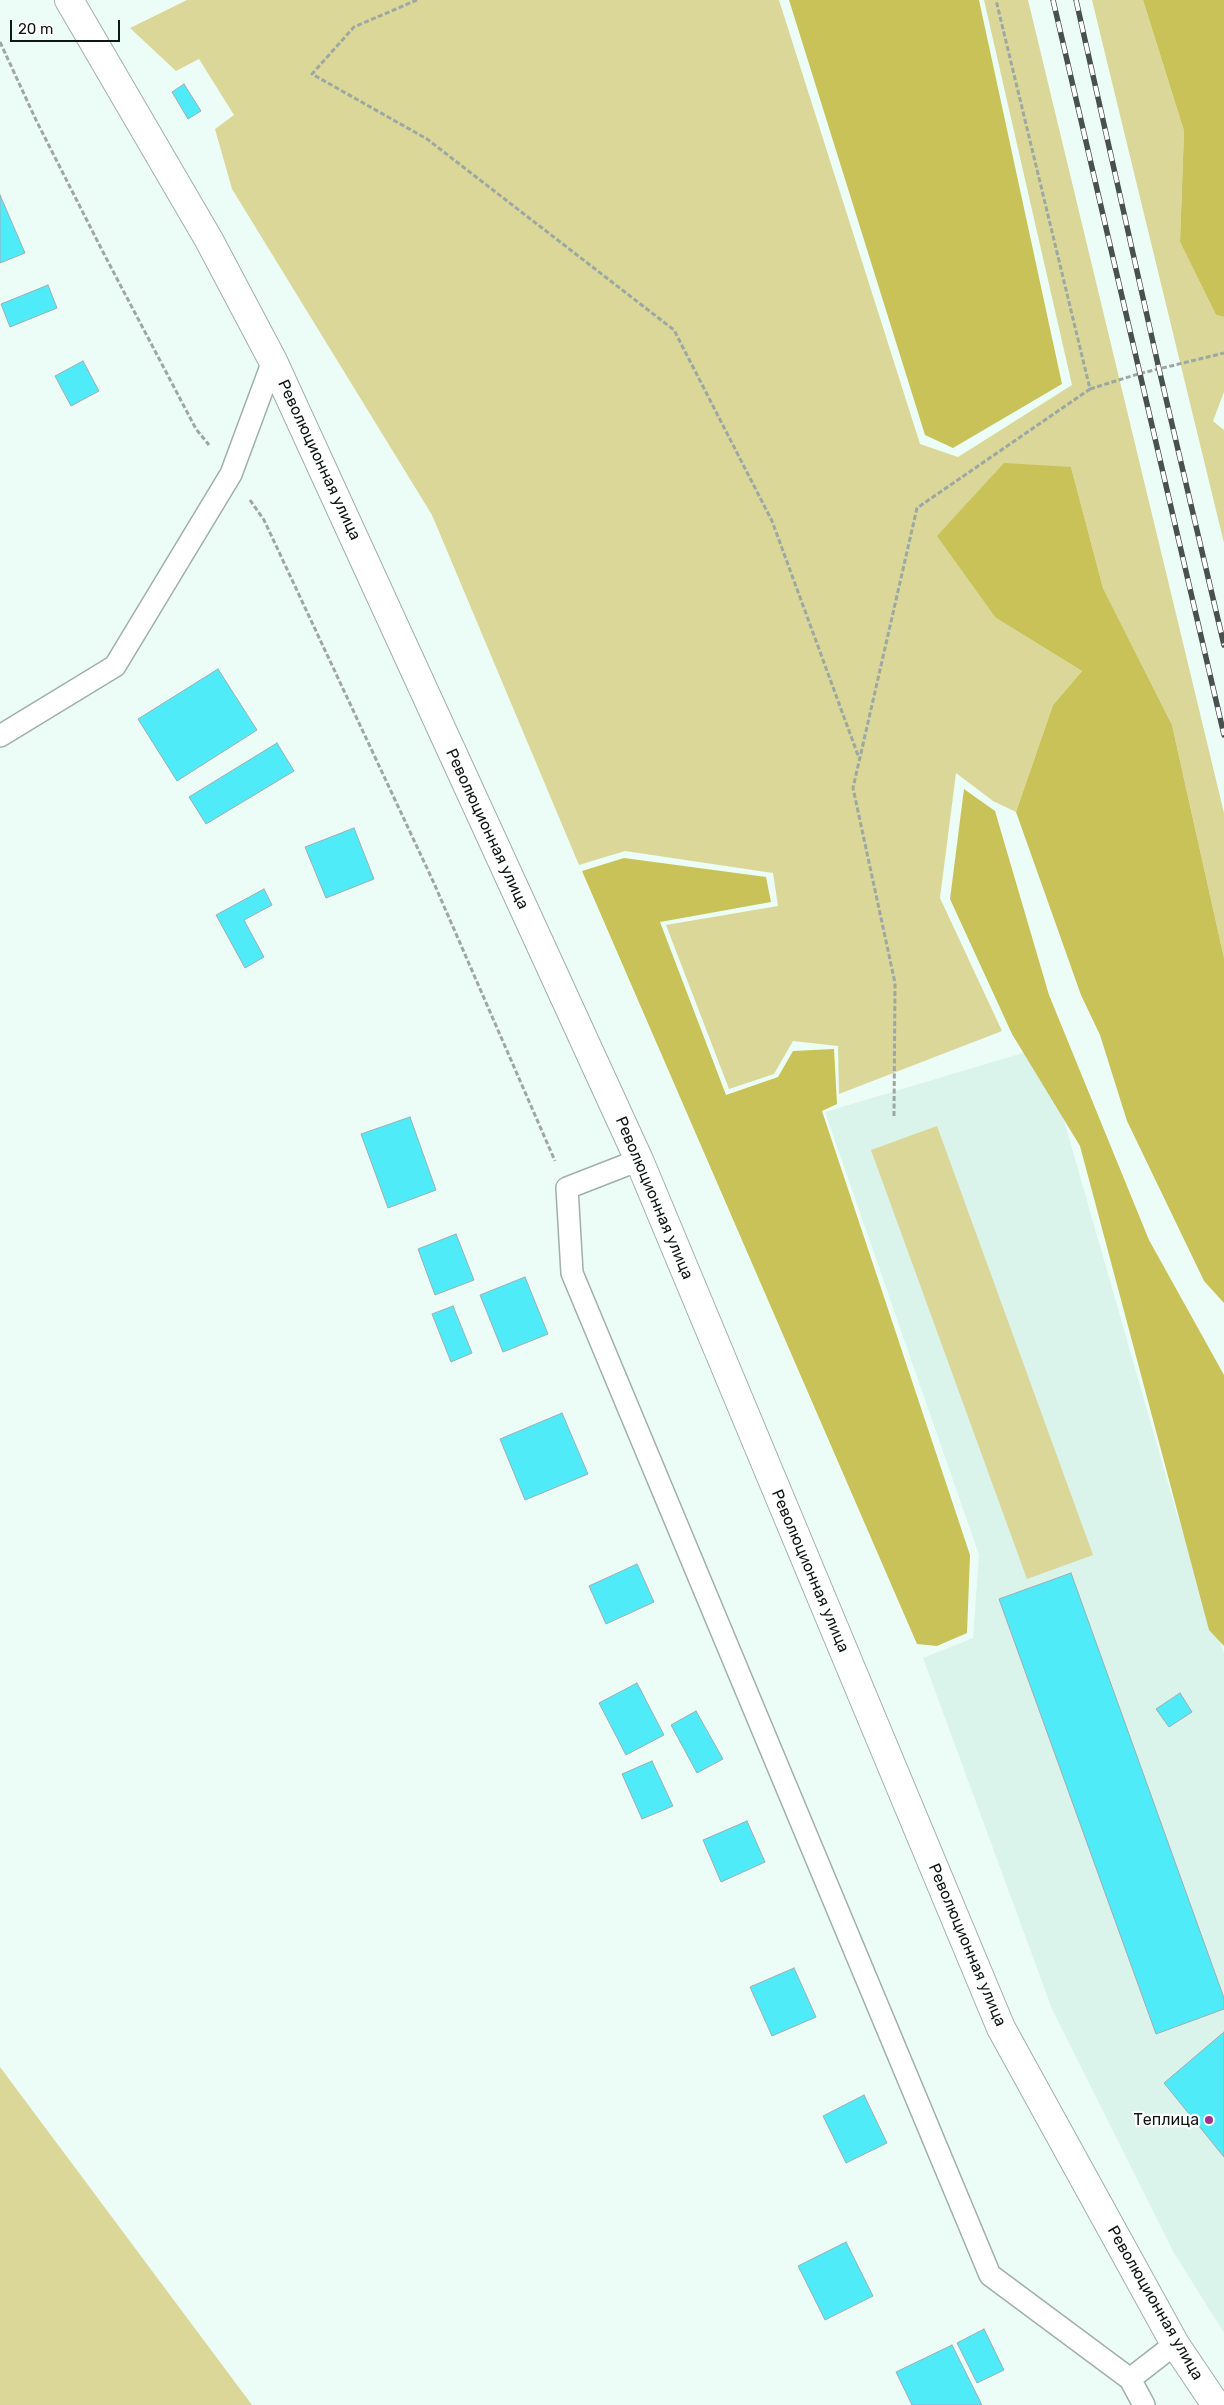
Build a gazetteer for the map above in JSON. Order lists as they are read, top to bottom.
{
  "streets": {
    "street": ["Революционная улица"]
  },
  "places": ["Теплица"],
  "scale_bar": "20 m"
}
